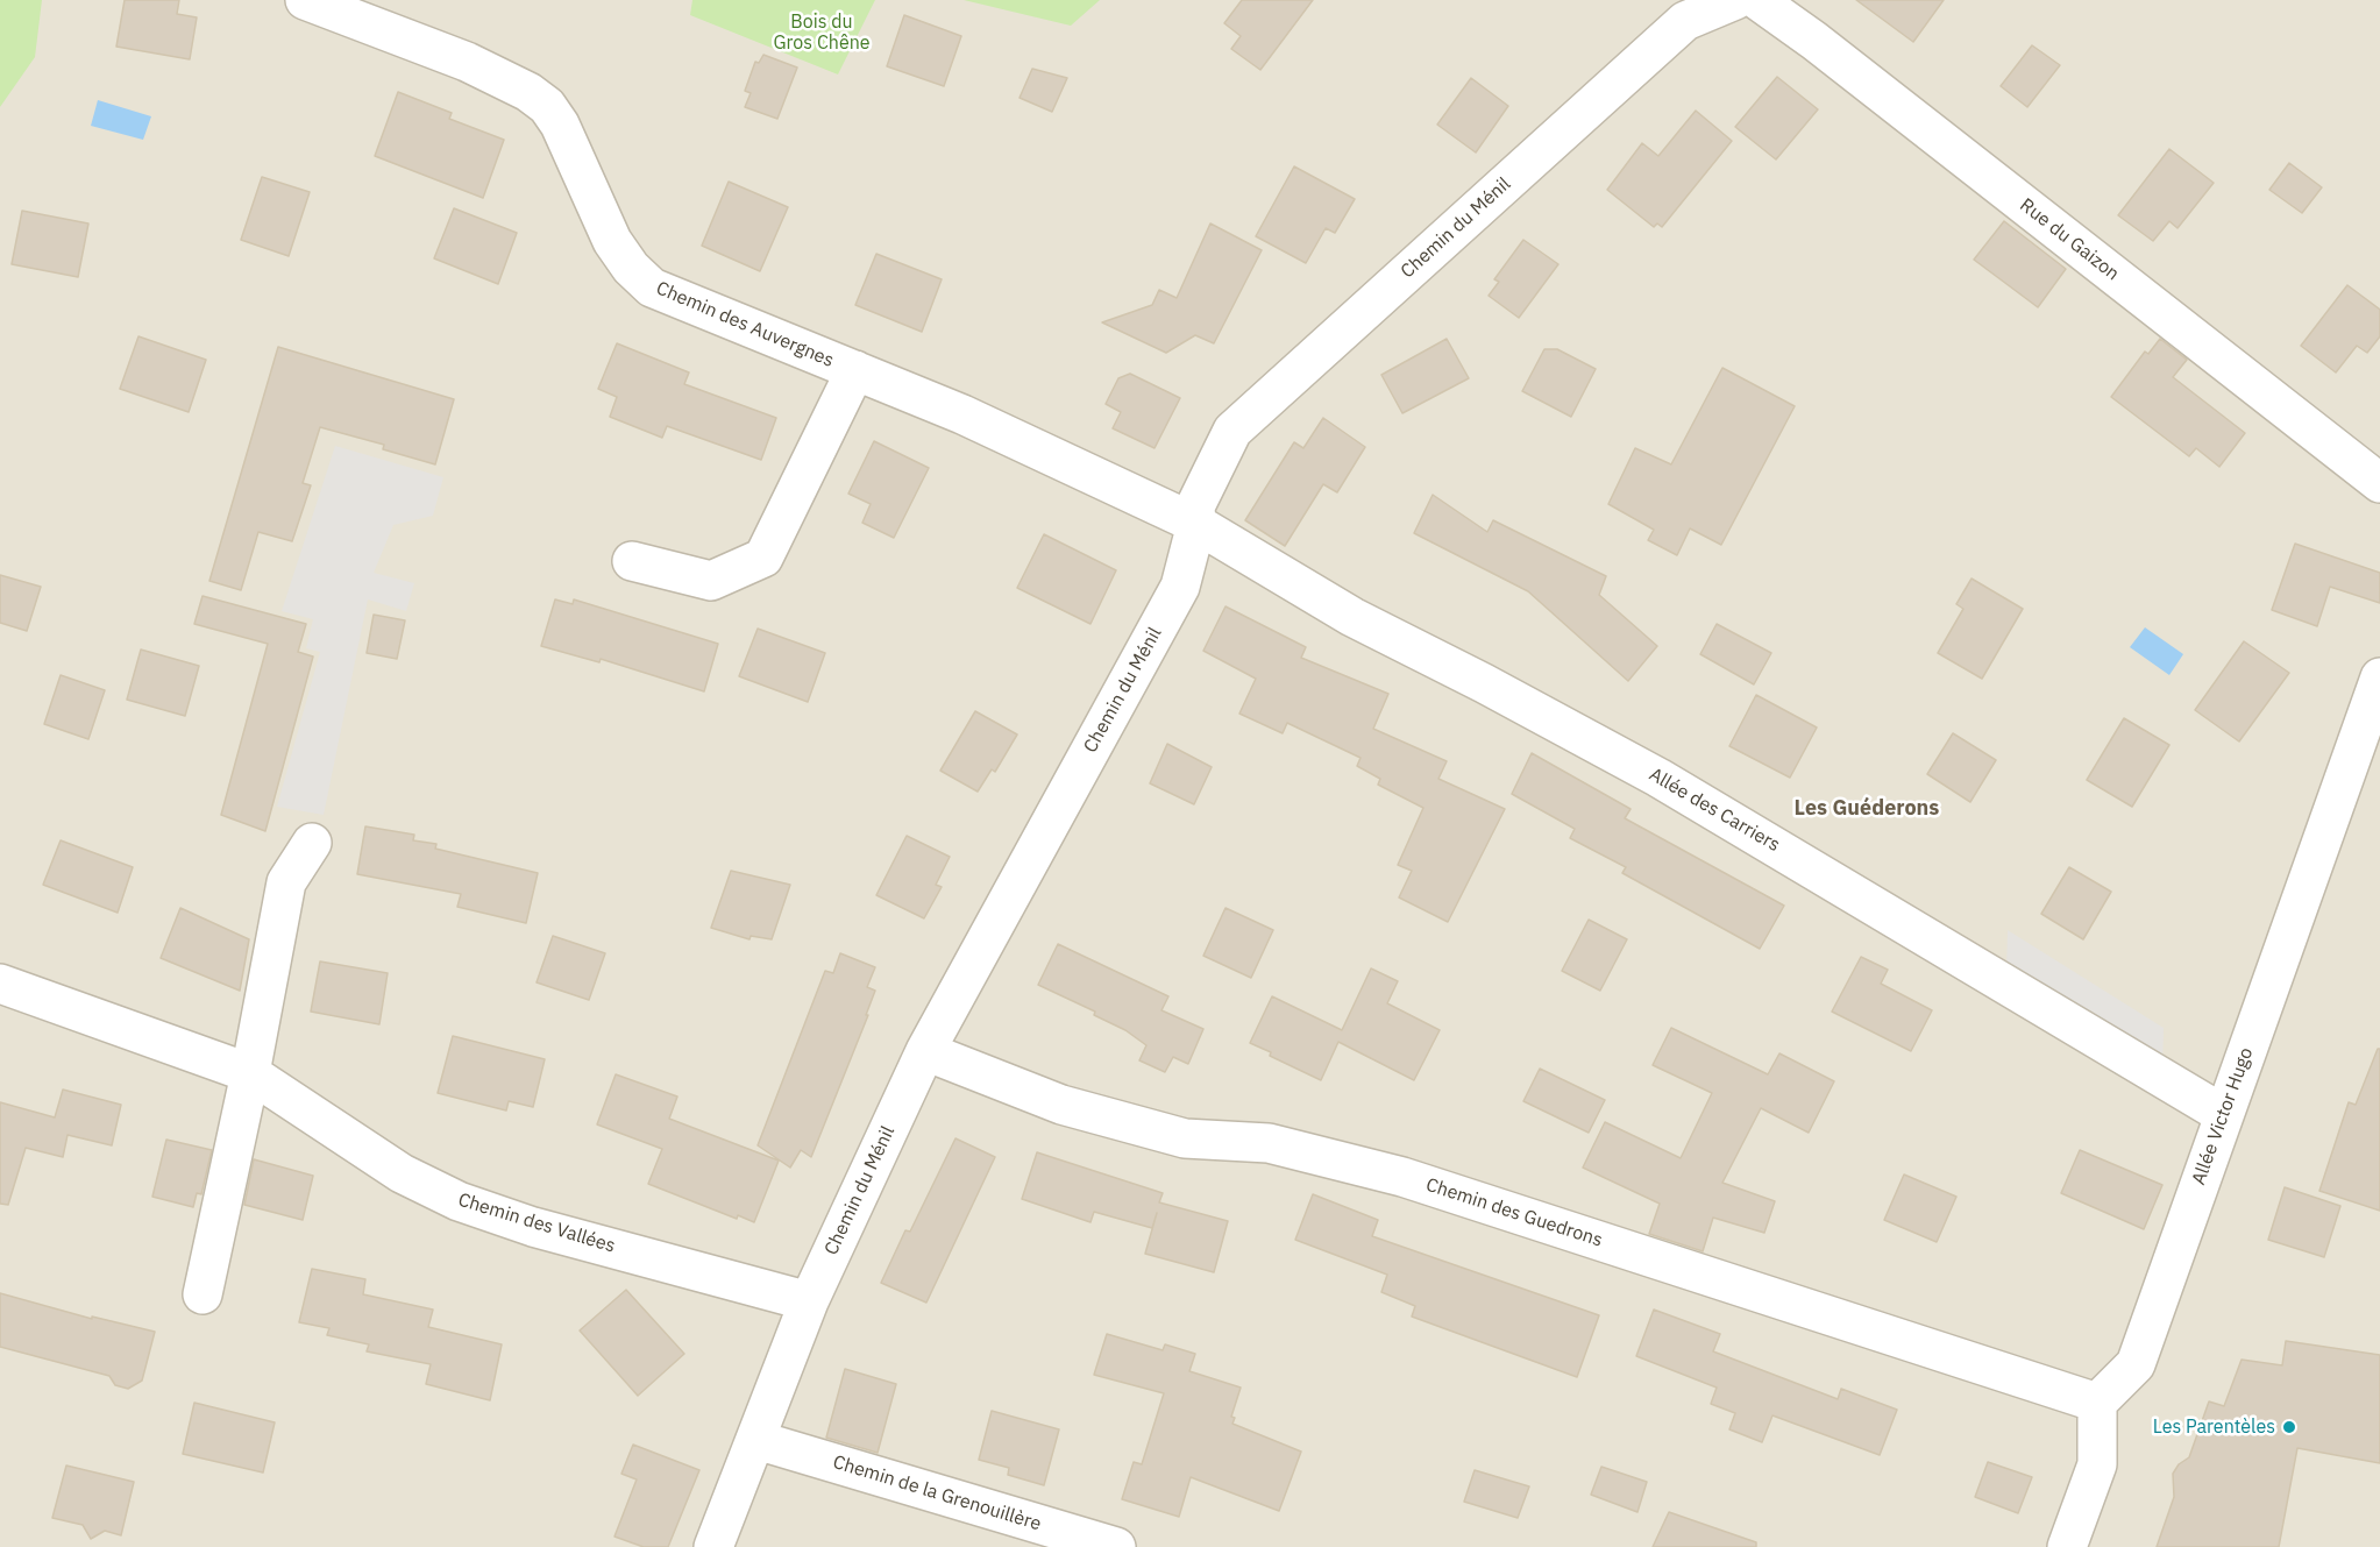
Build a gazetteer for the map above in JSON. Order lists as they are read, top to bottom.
{
  "streets": {
    "street": [
      "Chemin du Ménil",
      "Rue du Gaizon",
      "Chemin des Auvergnes",
      "Allée des Carriers",
      "Allée Victor Hugo",
      "Chemin des Guedrons",
      "Chemin des Vallées",
      "Chemin de la Grenouillère"
    ]
  },
  "crossings": [
    ["Chemin du Ménil", "Chemin des Auvergnes"],
    ["Chemin du Ménil", "Allée des Carriers"],
    ["Chemin du Ménil", "Chemin des Guedrons"],
    ["Chemin du Ménil", "Chemin des Vallées"],
    ["Chemin du Ménil", "Chemin de la Grenouillère"],
    ["Chemin des Auvergnes", "Allée des Carriers"],
    ["Allée des Carriers", "Allée Victor Hugo"],
    ["Allée Victor Hugo", "Chemin des Guedrons"]
  ],
  "districts": ["Les Guéderons"],
  "parks": ["Bois du Gros Chêne"],
  "places": ["Les Parentèles"]
}
